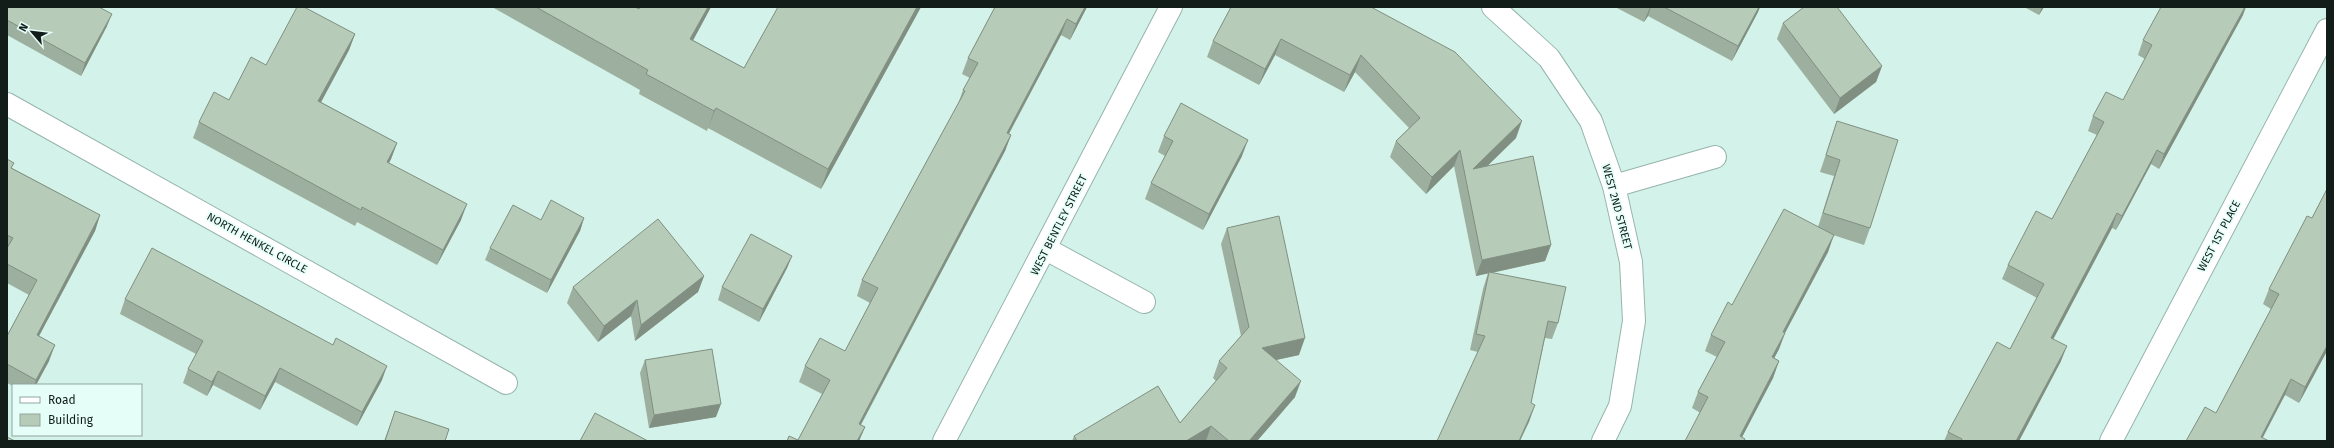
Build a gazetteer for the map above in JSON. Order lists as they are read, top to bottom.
{
  "streets": {
    "street": [
      "WEST 2ND STREET",
      "WEST BENTLEY STREET",
      "WEST 1ST PLACE",
      "NORTH HENKEL CIRCLE"
    ]
  },
  "legend": ["Road", "Building"],
  "north": "top left"
}
